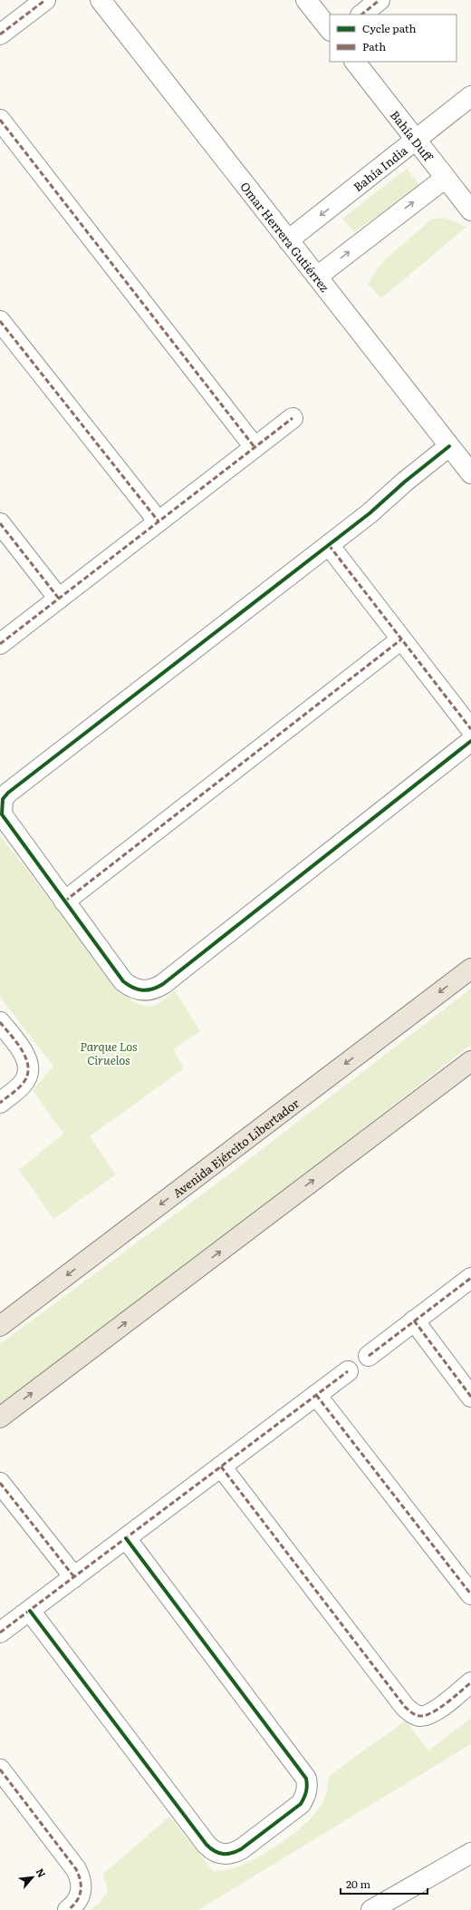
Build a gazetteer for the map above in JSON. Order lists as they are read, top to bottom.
{
  "streets": {
    "main road": ["Avenida Ejército Libertador"],
    "street": ["Bahía Duff", "Bahía India", "Omar Herrera Gutiérrez"]
  },
  "crossings": [
    ["Bahía Duff", "Bahía India"],
    ["Bahía India", "Omar Herrera Gutiérrez"]
  ],
  "parks": ["Parque Los Ciruelos"],
  "legend": ["Cycle path", "Path"],
  "scale_bar": "20 m",
  "north": "top right"
}
